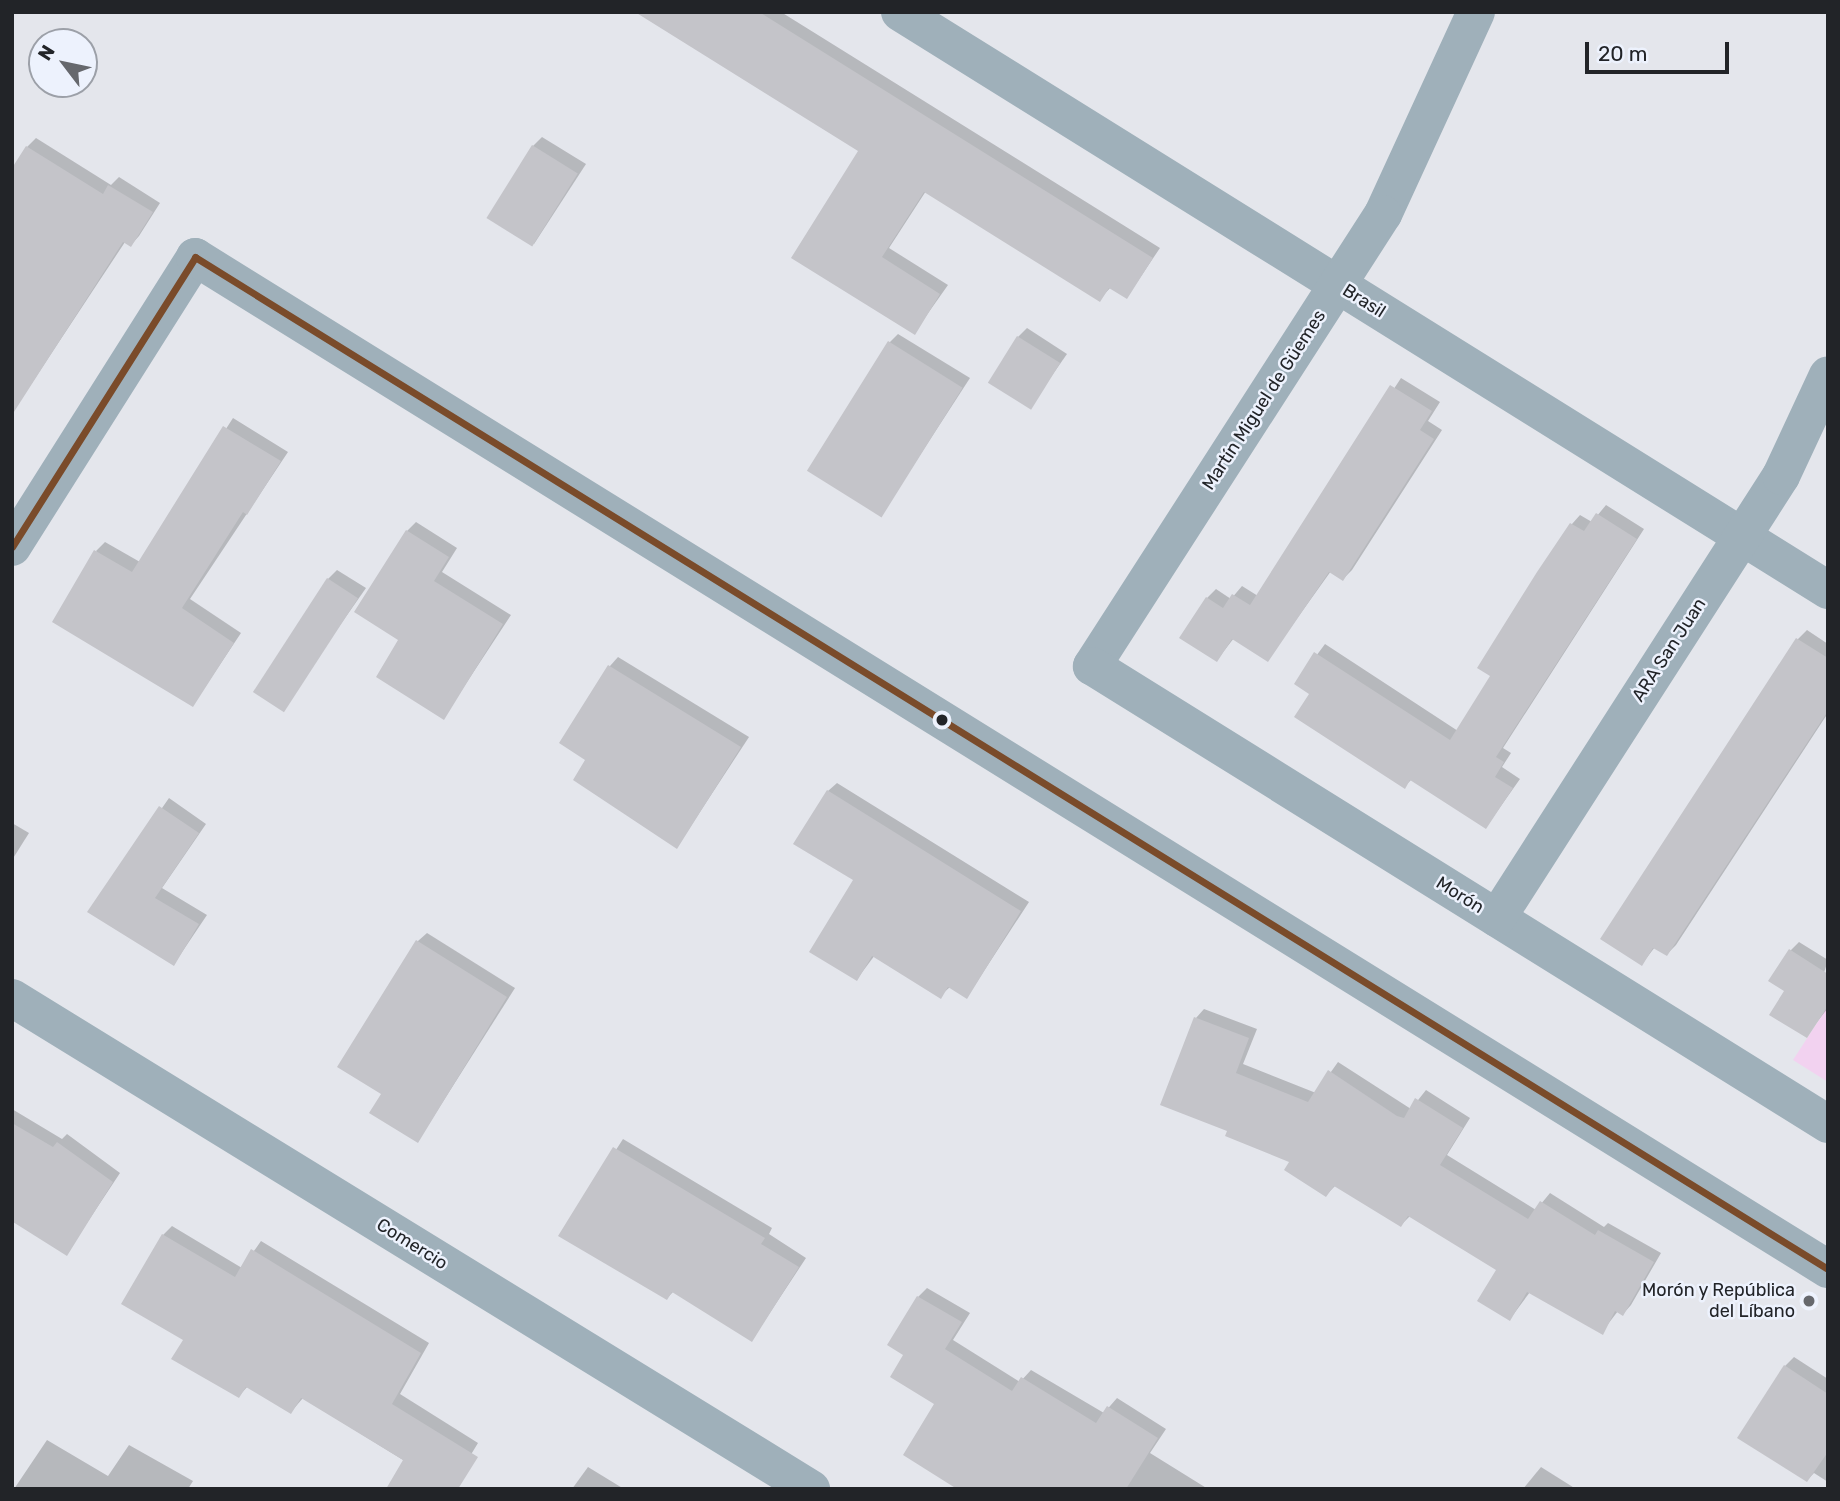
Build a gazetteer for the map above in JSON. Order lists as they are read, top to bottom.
{
  "streets": {
    "street": [
      "Brasil",
      "Martín Miguel de Güemes",
      "ARA San Juan",
      "Morón",
      "Comercio"
    ]
  },
  "crossings": [
    ["Brasil", "Martín Miguel de Güemes"],
    ["Brasil", "ARA San Juan"],
    ["Martín Miguel de Güemes", "Morón"],
    ["ARA San Juan", "Morón"]
  ],
  "places": ["Morón y República del Líbano"],
  "scale_bar": "20 m",
  "north": "top left"
}
